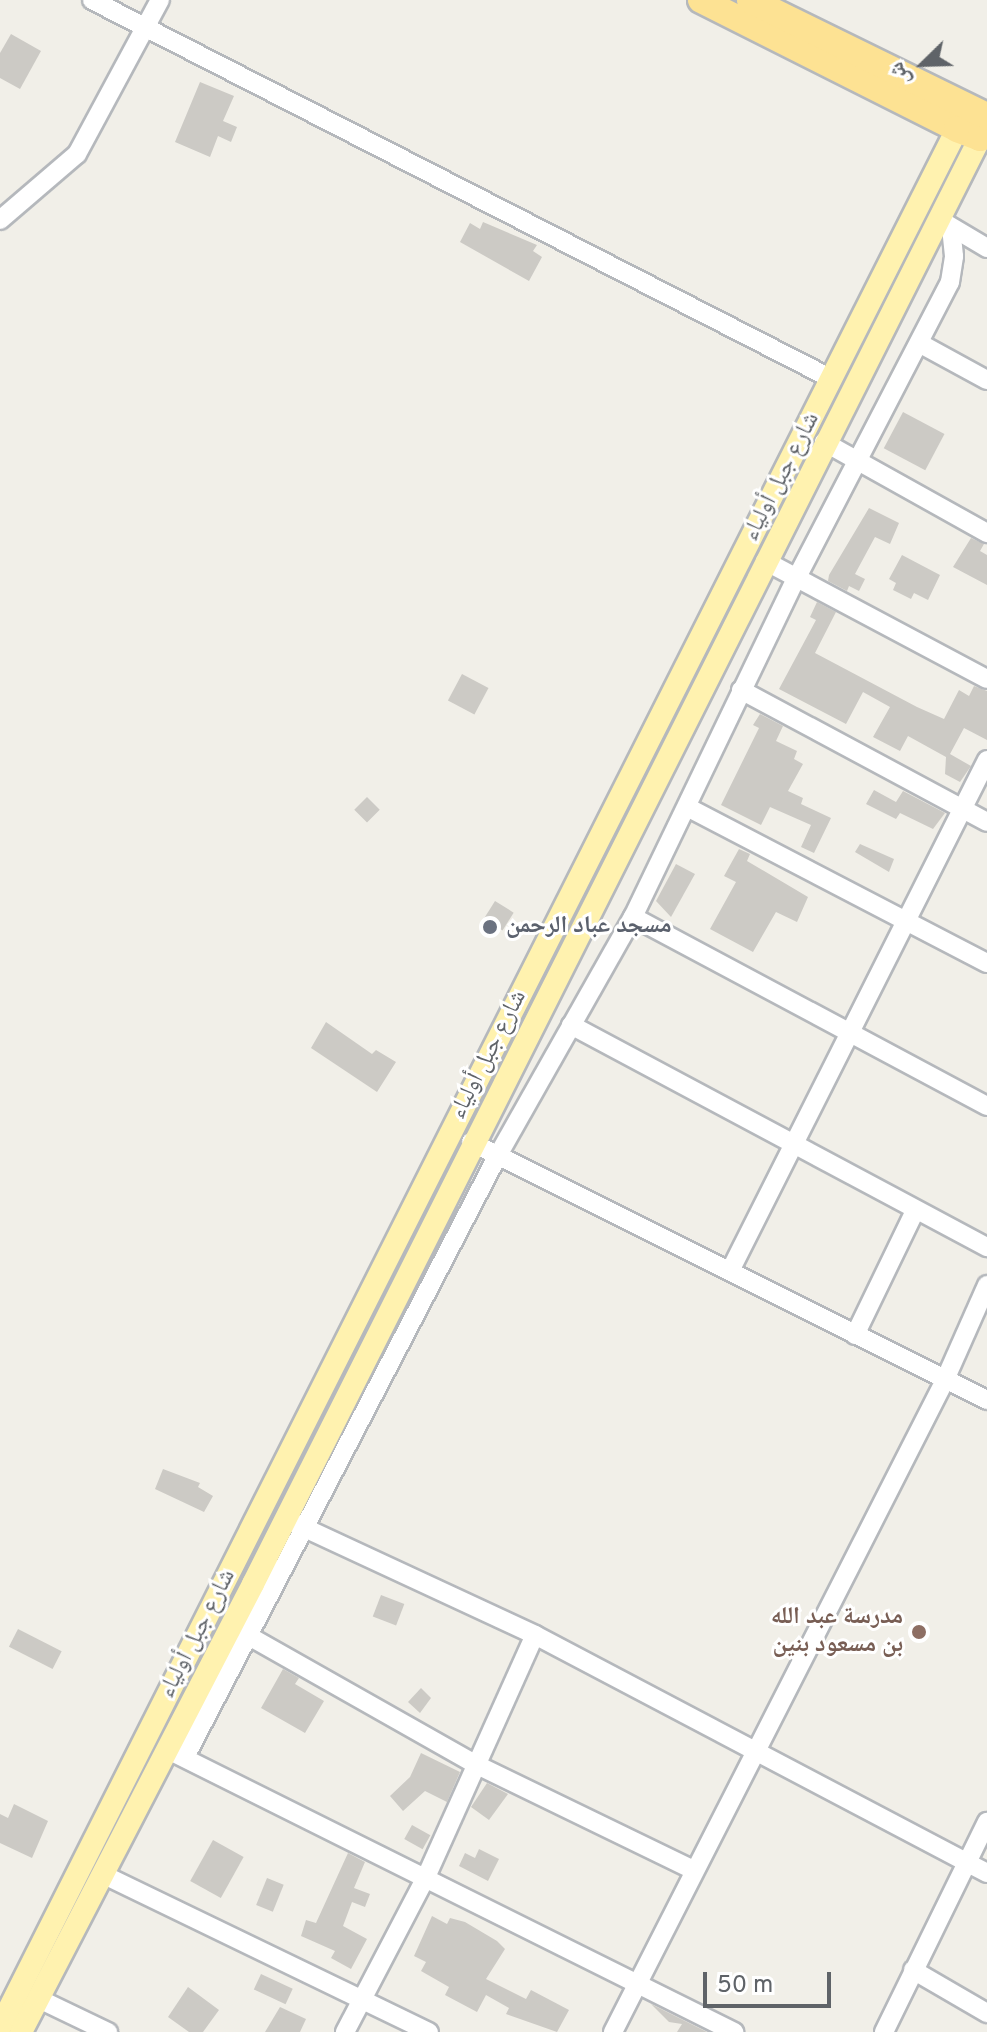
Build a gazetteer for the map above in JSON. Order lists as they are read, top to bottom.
{
  "streets": {
    "main road": ["شارع جبل أولياء"]
  },
  "places": ["مسجد عباد الرحمن", "مدرسة عبد الله بن مسعود بنين"],
  "scale_bar": "50 m",
  "north": "bottom left"
}
